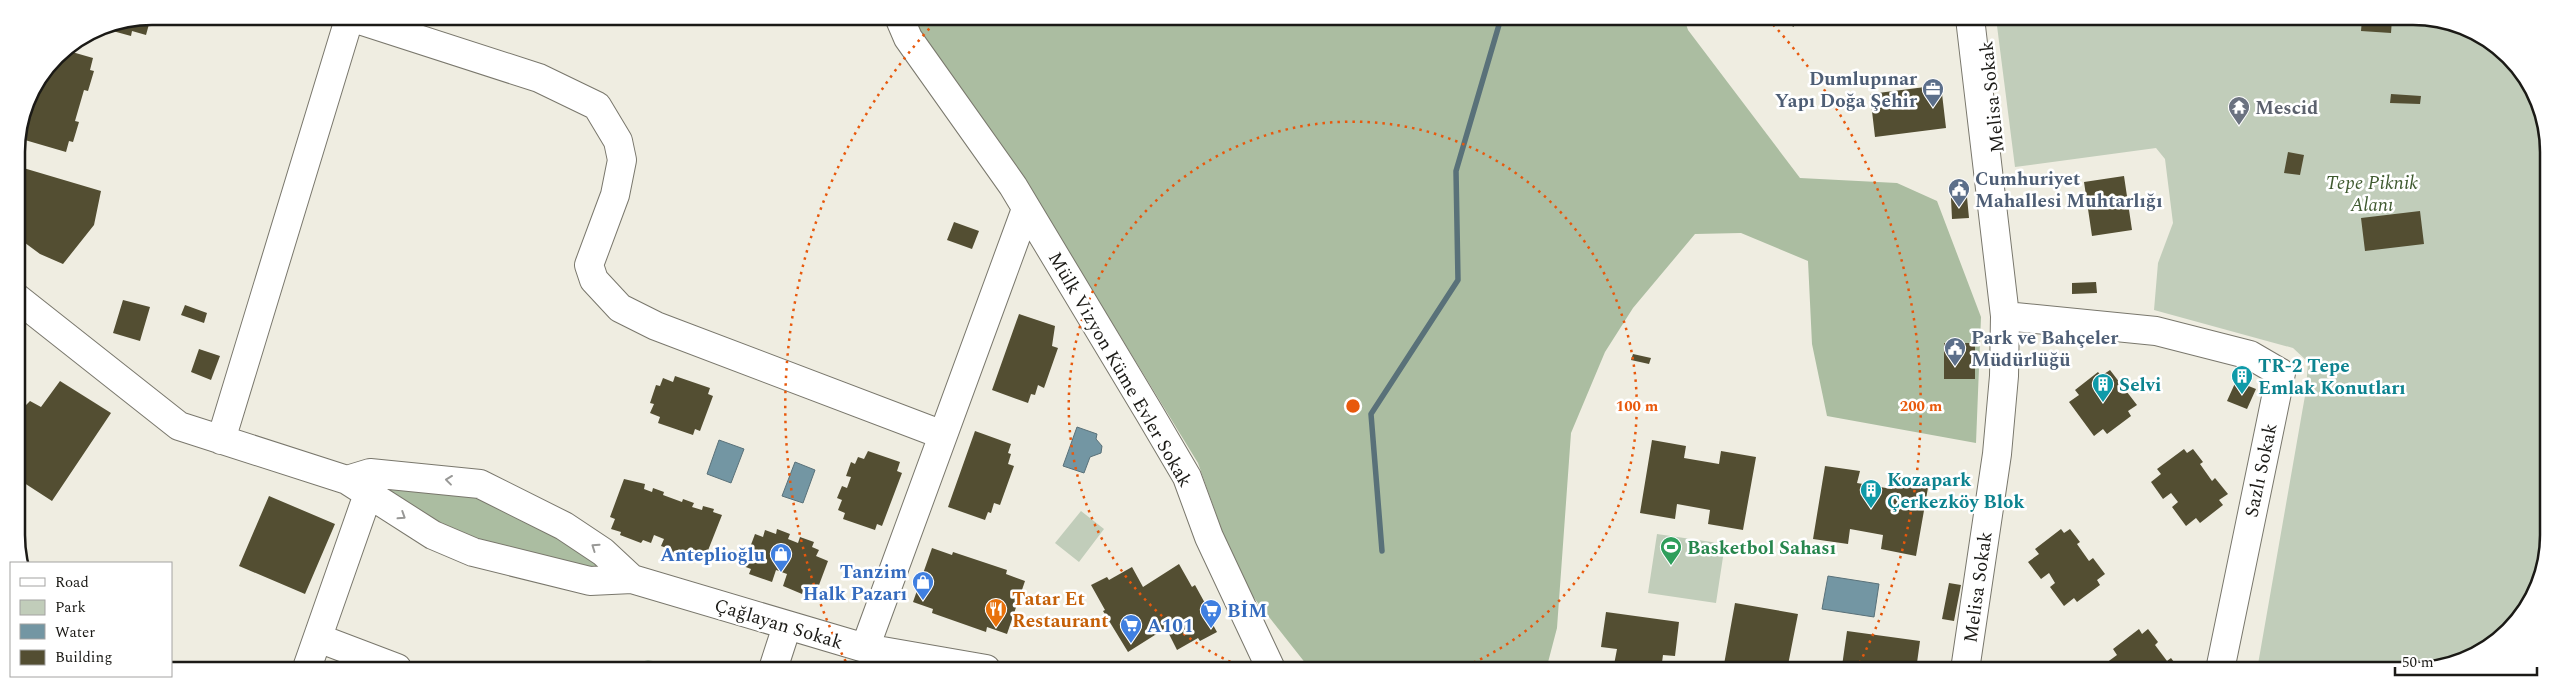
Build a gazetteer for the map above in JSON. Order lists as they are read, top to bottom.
{
  "streets": {
    "street": [
      "Melisa Sokak",
      "Mülk Vizyon Küme Evler Sokak",
      "Sazlı Sokak",
      "Çağlayan Sokak"
    ]
  },
  "crossings": [
    ["Melisa Sokak", "Sazlı Sokak"]
  ],
  "parks": ["Tepe Piknik Alanı"],
  "places": {
    "office": ["Dumlupınar Yapı Doğa Şehir"],
    "temple": ["Mescid"],
    "public building": ["Cumhuriyet Mahallesi Muhtarlığı", "Park ve Bahçeler Müdürlüğü"],
    "building": ["TR-2 Tepe Emlak Konutları", "Selvi", "Kozapark Çerkezköy Blok"],
    "sports": ["Basketbol Sahası"],
    "shop": ["Anteplioğlu", "Tanzim Halk Pazarı"],
    "restaurant": ["Tatar Et Restaurant"],
    "supermarket": ["BİM", "A101"]
  },
  "legend": [
    "Road",
    "Park",
    "Water",
    "Building"
  ],
  "scale_bar": "50 m",
  "rings": ["100 m", "200 m"]
}
